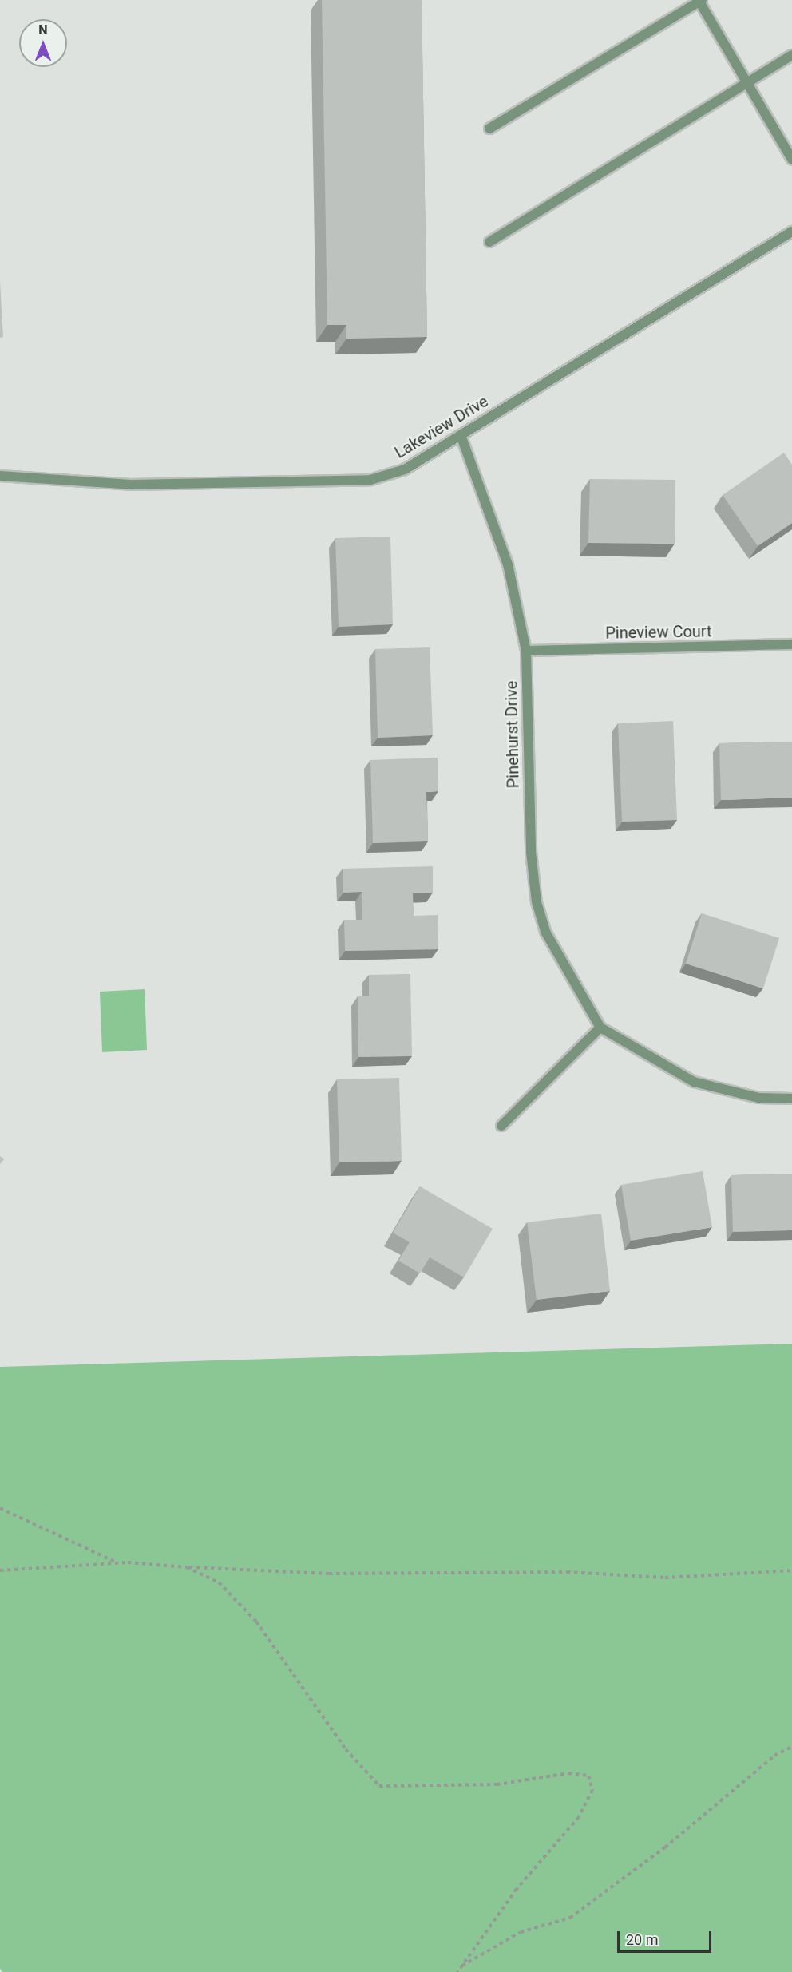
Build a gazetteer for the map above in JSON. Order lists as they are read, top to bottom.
{
  "streets": {
    "street": ["Lakeview Drive", "Pineview Court", "Pinehurst Drive"]
  },
  "crossings": [
    ["Lakeview Drive", "Pinehurst Drive"],
    ["Pineview Court", "Pinehurst Drive"]
  ],
  "scale_bar": "20 m",
  "north": "top"
}
